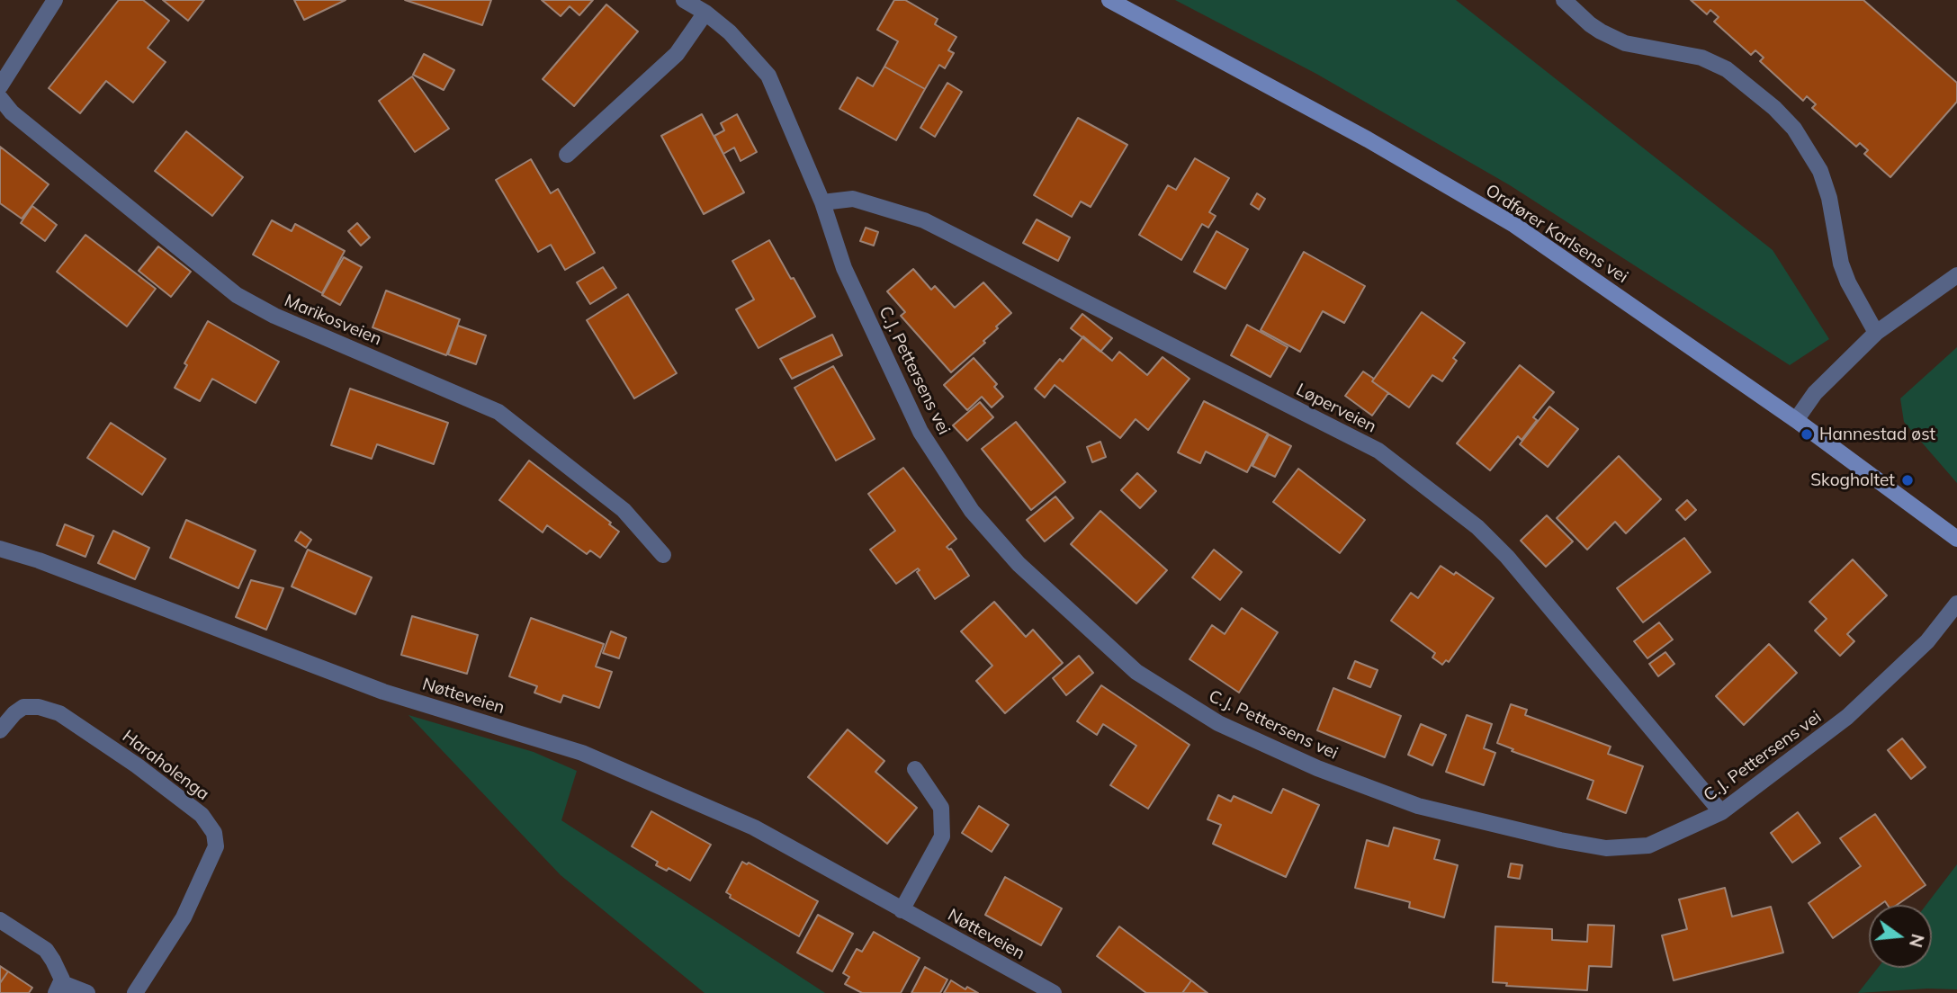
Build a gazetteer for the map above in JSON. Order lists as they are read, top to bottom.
{
  "streets": {
    "street": [
      "Ordfører Karlsens vei",
      "Marikosveien",
      "C.J. Pettersens vei",
      "Løperveien",
      "Nøtteveien",
      "Haraholenga"
    ]
  },
  "crossings": [
    ["C.J. Pettersens vei", "Løperveien"]
  ],
  "places": ["Hannestad øst", "Skogholtet"],
  "north": "right"
}
